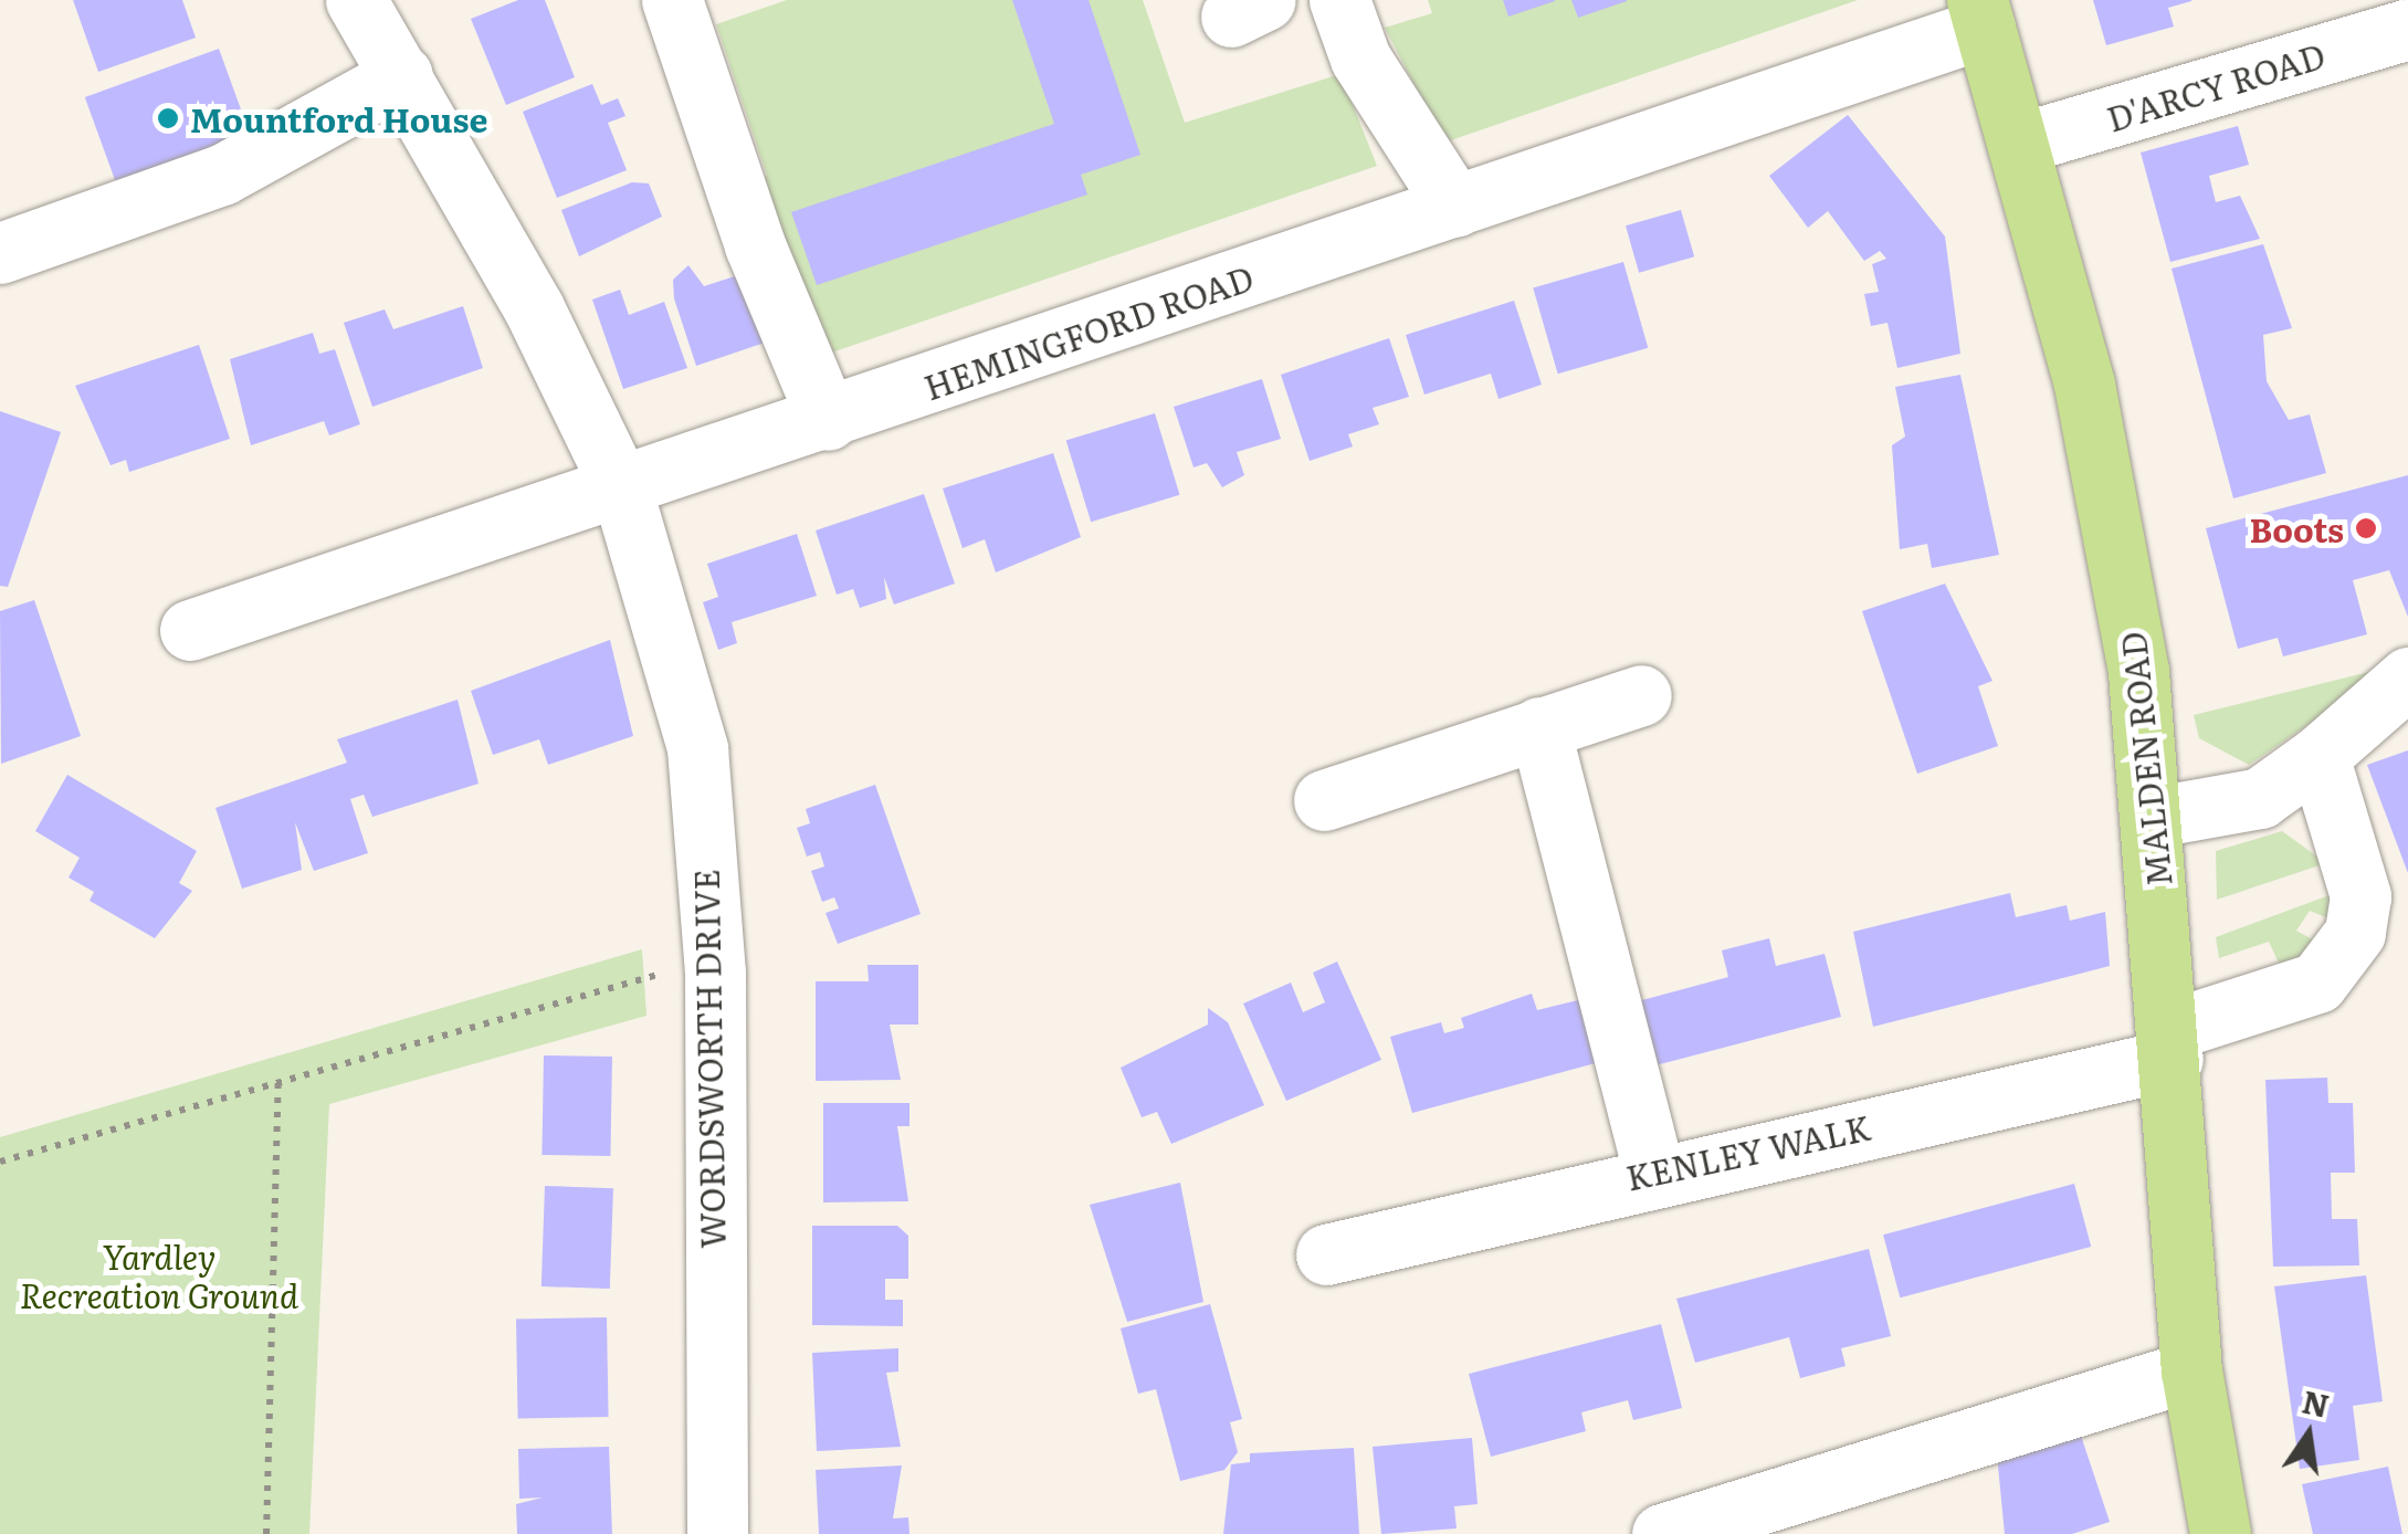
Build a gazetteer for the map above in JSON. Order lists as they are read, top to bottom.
{
  "streets": {
    "main road": ["MALDEN ROAD"],
    "street": [
      "D'ARCY ROAD",
      "HEMINGFORD ROAD",
      "WORDSWORTH DRIVE",
      "KENLEY WALK"
    ]
  },
  "crossings": [
    ["D'ARCY ROAD", "MALDEN ROAD"],
    ["HEMINGFORD ROAD", "MALDEN ROAD"],
    ["HEMINGFORD ROAD", "WORDSWORTH DRIVE"],
    ["MALDEN ROAD", "KENLEY WALK"]
  ],
  "parks": ["Yardley Recreation Ground"],
  "places": ["Mountford House", "Boots"],
  "north": "top"
}
